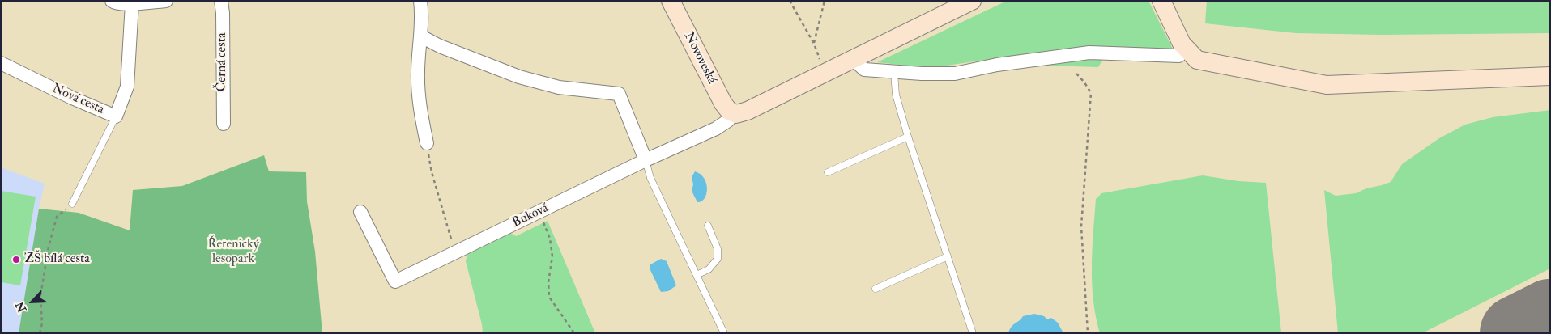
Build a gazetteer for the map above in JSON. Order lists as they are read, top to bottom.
{
  "streets": {
    "street": [
      "Novoveská",
      "Černá cesta",
      "Nová cesta",
      "Buková"
    ]
  },
  "crossings": [
    ["Novoveská", "Buková"]
  ],
  "parks": ["Řetenický lesopark"],
  "places": ["ZŠ bílá cesta"],
  "north": "bottom left"
}
